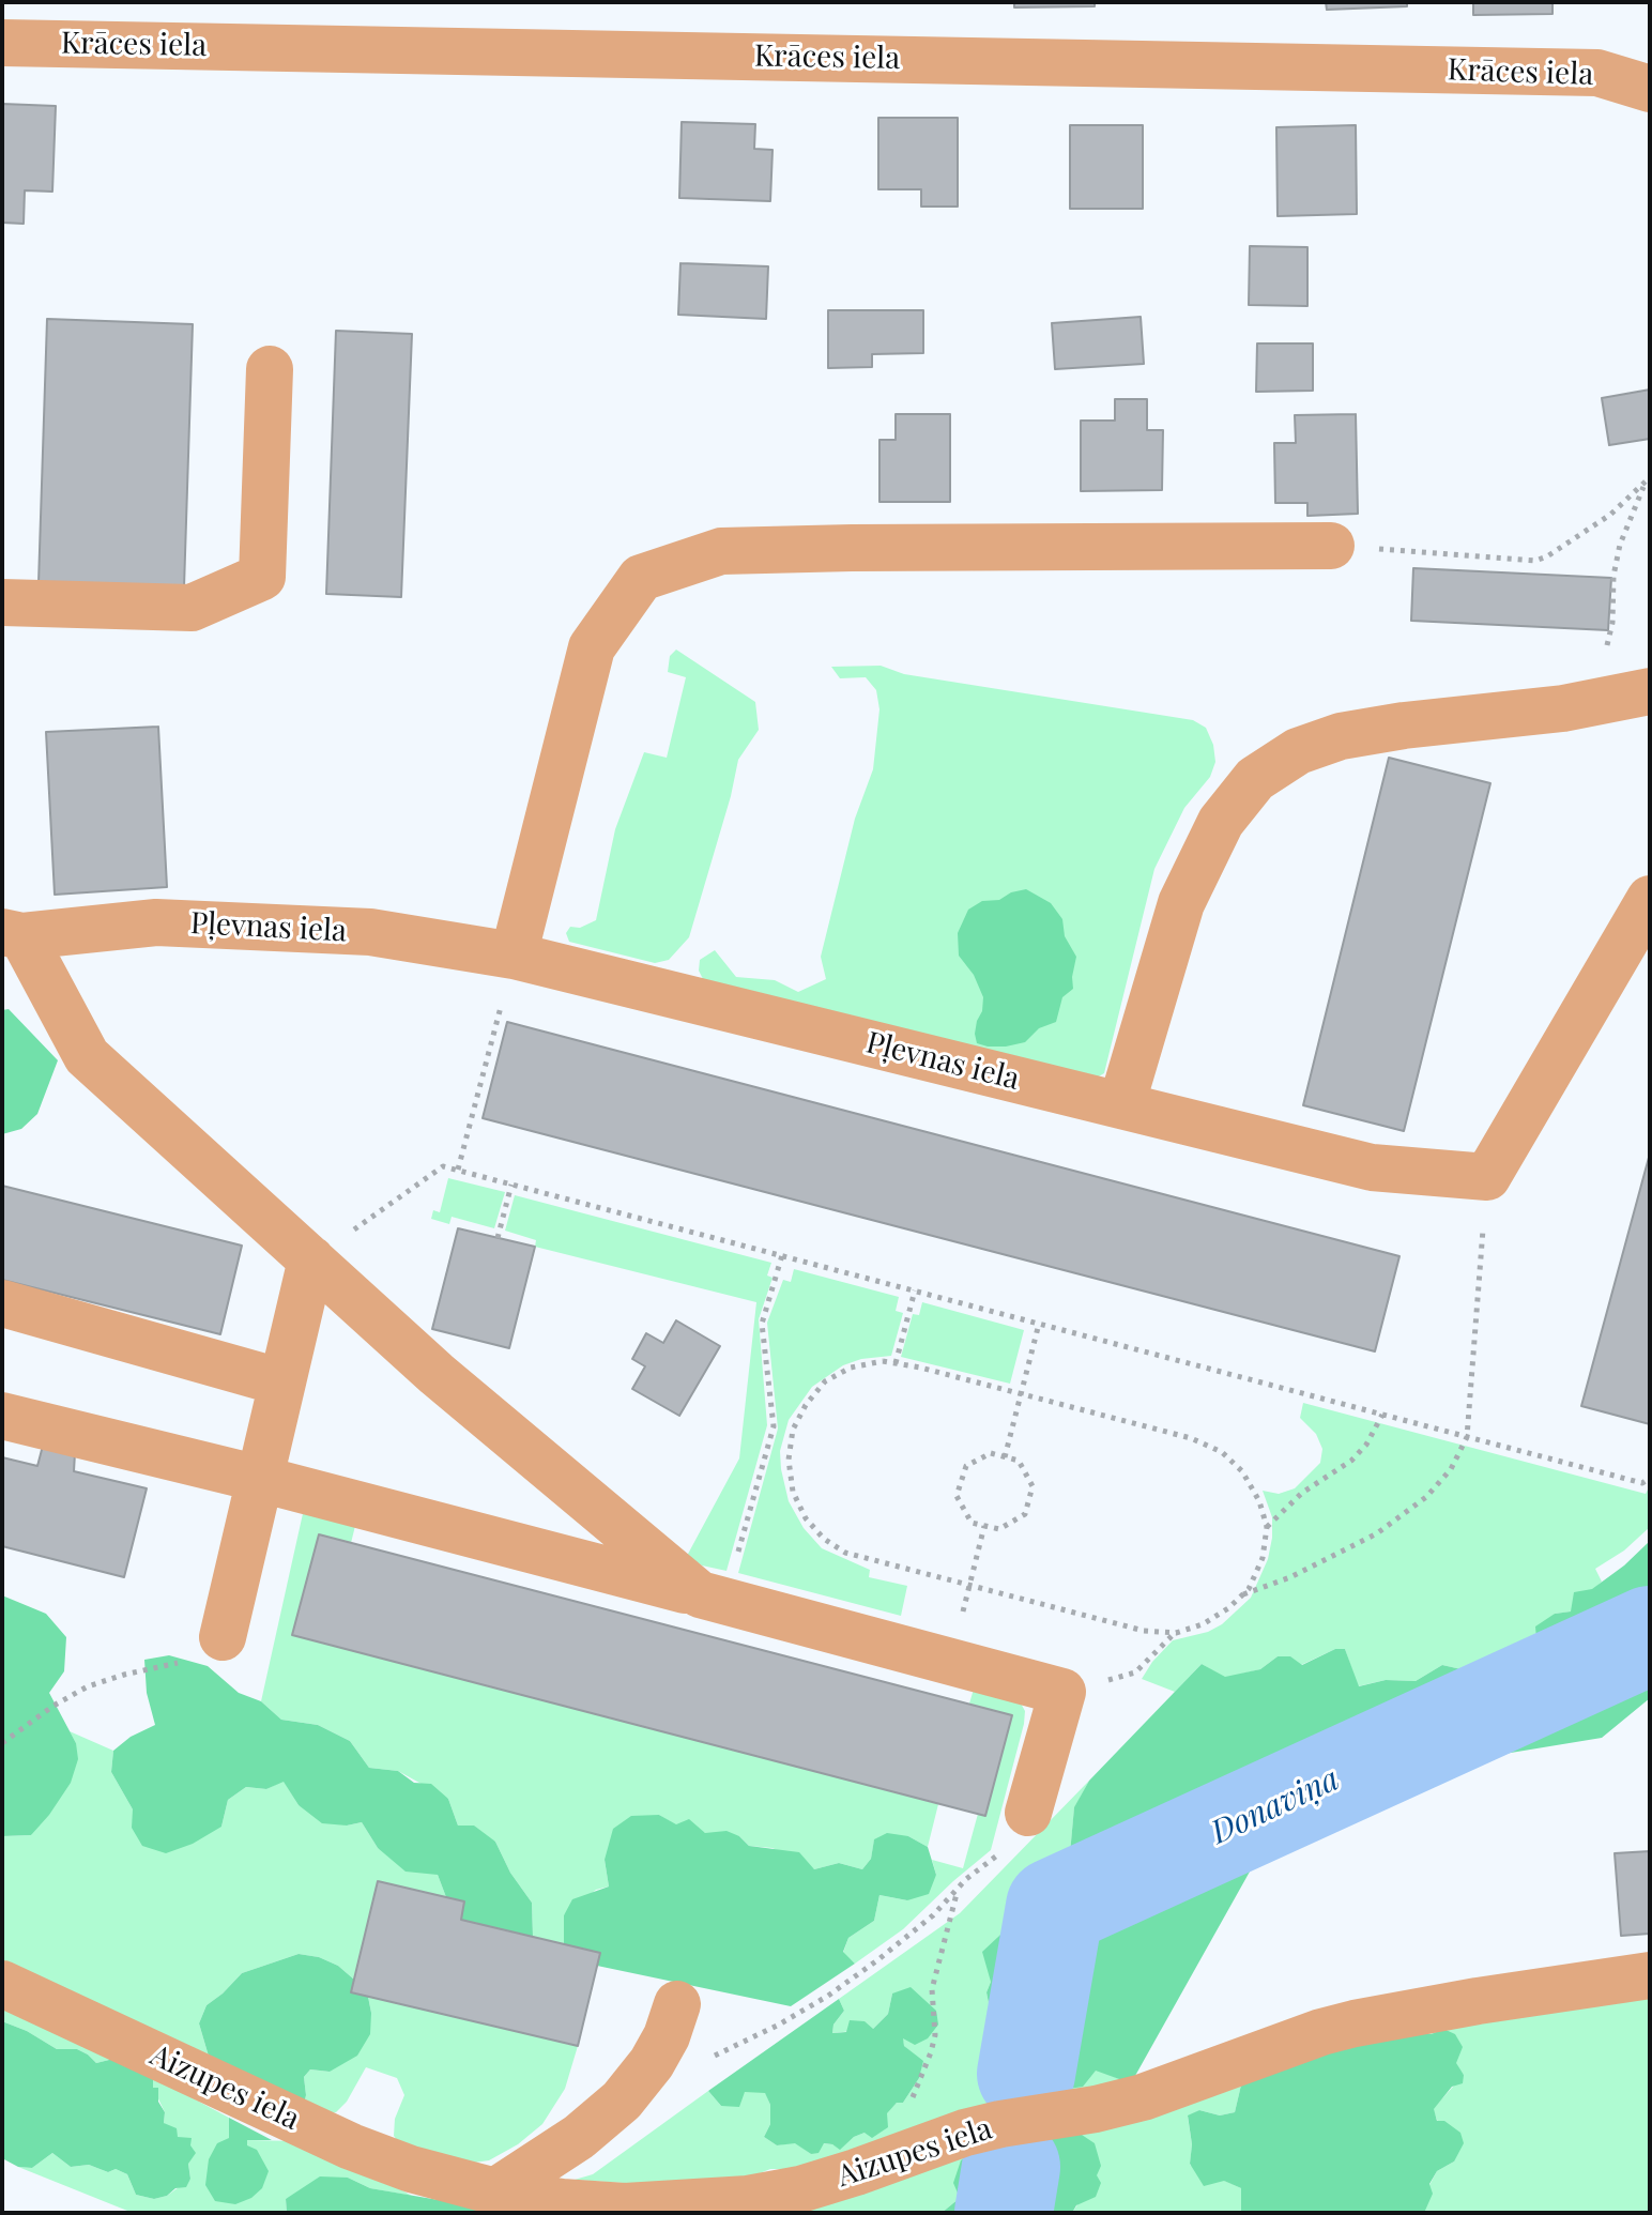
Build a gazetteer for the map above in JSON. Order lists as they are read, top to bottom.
{
  "streets": {
    "street": ["Krāces iela", "Pļevnas iela", "Aizupes iela"]
  },
  "water": ["Donaviņa"]
}
